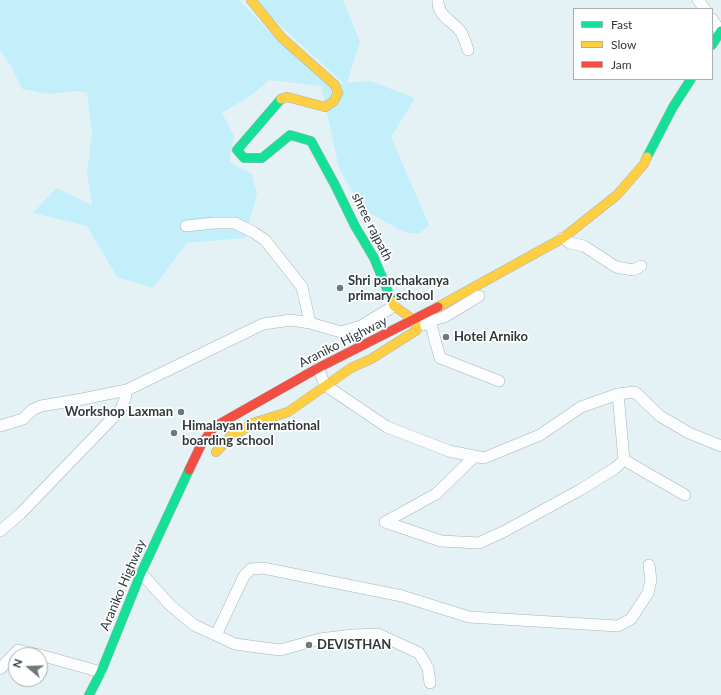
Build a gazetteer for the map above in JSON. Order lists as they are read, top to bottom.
{
  "streets": {
    "main road": ["shree rajpath", "Araniko Highway"]
  },
  "places": [
    "Shri panchakanya primary school",
    "Hotel Arniko",
    "Workshop Laxman",
    "Himalayan international boarding school",
    "DEVISTHAN"
  ],
  "legend": ["Fast", "Slow", "Jam"],
  "north": "left"
}
